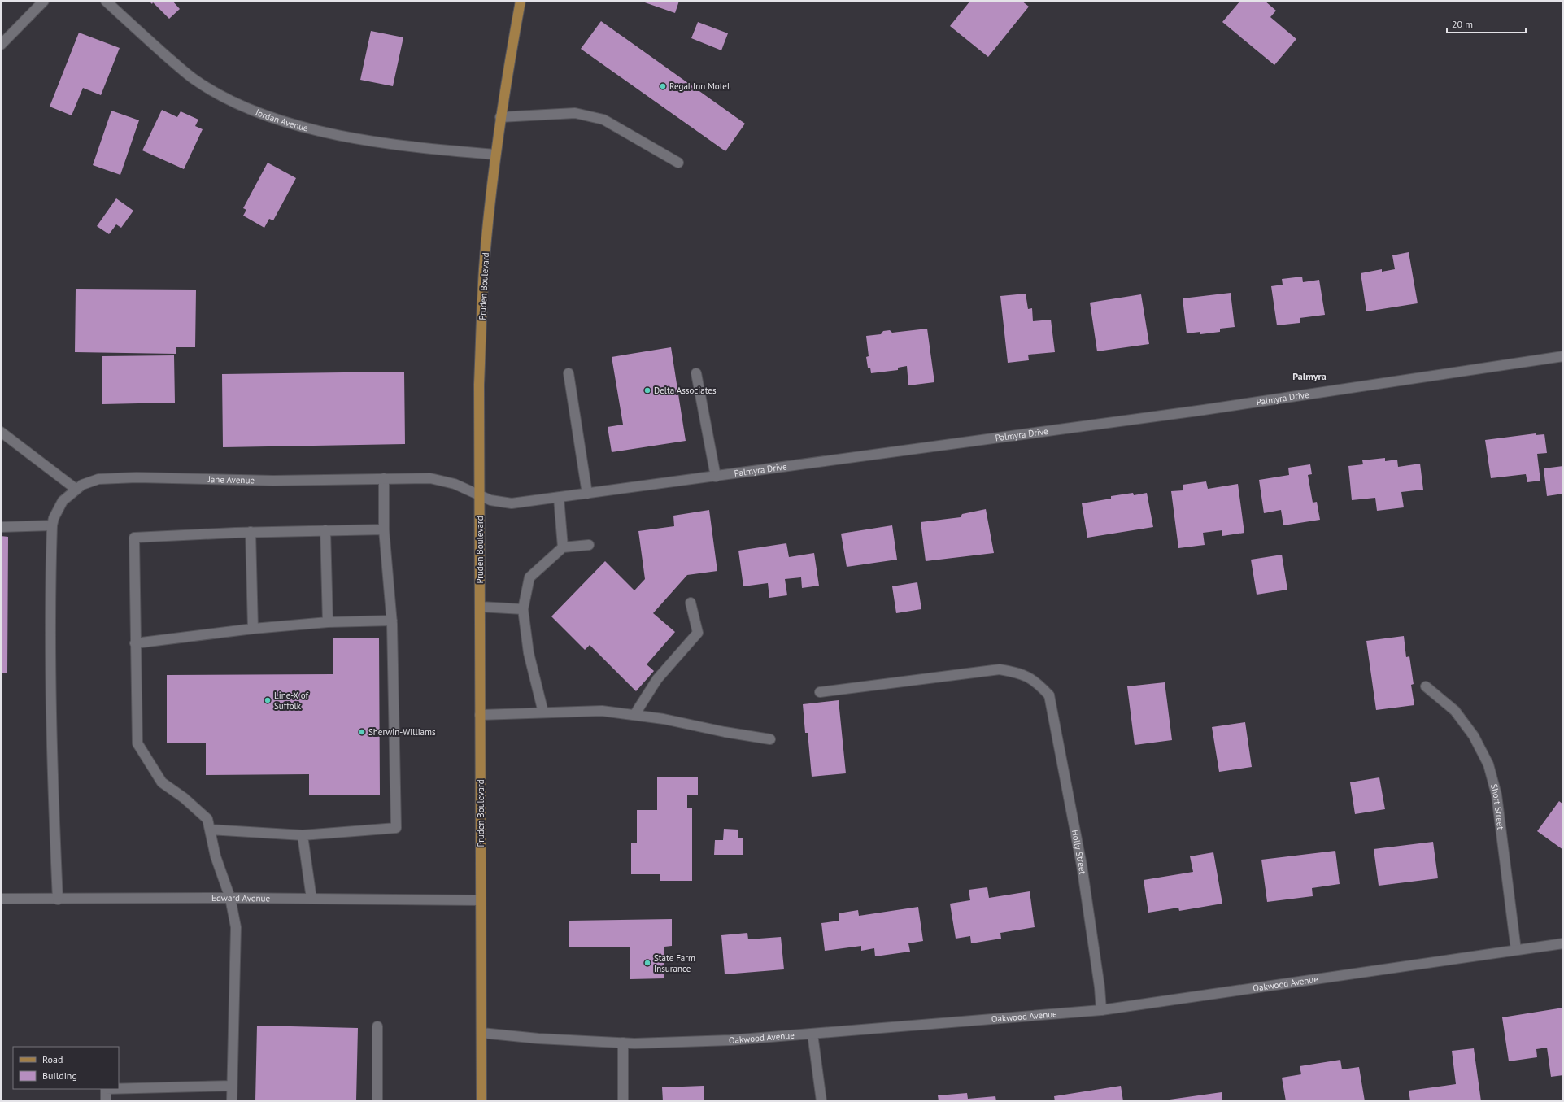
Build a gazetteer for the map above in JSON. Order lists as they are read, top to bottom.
{
  "streets": {
    "main road": ["Pruden Boulevard"],
    "street": [
      "Jordan Avenue",
      "Palmyra Drive",
      "Jane Avenue",
      "Short Street",
      "Holly Street",
      "Edward Avenue",
      "Oakwood Avenue"
    ]
  },
  "crossings": [
    ["Jordan Avenue", "Pruden Boulevard"],
    ["Pruden Boulevard", "Palmyra Drive"],
    ["Pruden Boulevard", "Jane Avenue"],
    ["Pruden Boulevard", "Edward Avenue"],
    ["Pruden Boulevard", "Oakwood Avenue"],
    ["Palmyra Drive", "Jane Avenue"],
    ["Jane Avenue", "Edward Avenue"],
    ["Short Street", "Oakwood Avenue"],
    ["Holly Street", "Oakwood Avenue"]
  ],
  "districts": ["Palmyra"],
  "places": [
    "Regal Inn Motel",
    "Delta Associates",
    "Line-X of Suffolk",
    "Sherwin-Williams",
    "State Farm Insurance"
  ],
  "legend": ["Road", "Building"],
  "scale_bar": "20 m"
}
